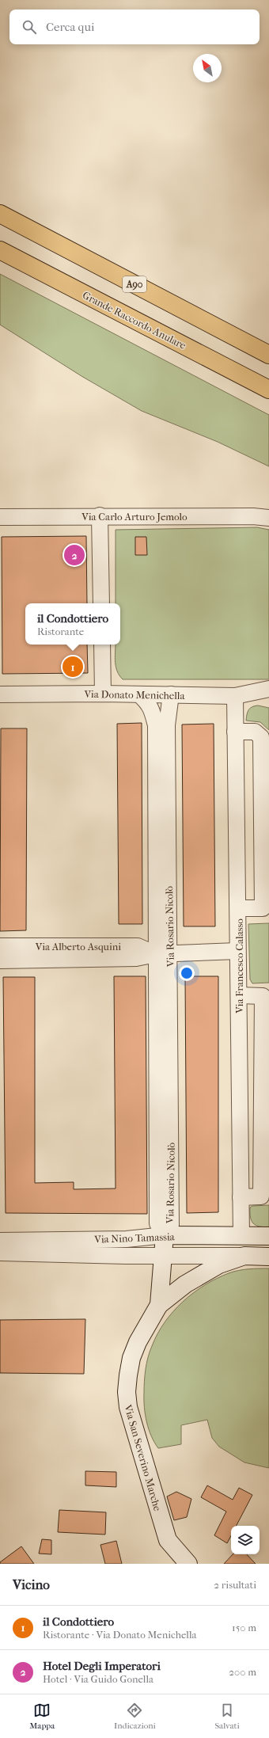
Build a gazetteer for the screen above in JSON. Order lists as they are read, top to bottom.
{
  "streets": {
    "highway": ["A90", "Grande Raccordo Anulare"],
    "street": [
      "Via Carlo Arturo Jemolo",
      "Via Donato Menichella",
      "Via Rosario Nicolò",
      "Via Alberto Asquini",
      "Via Francesco Calasso",
      "Via Nino Tamassia",
      "Via San Severino Marche"
    ]
  },
  "crossings": [
    ["Via Donato Menichella", "Via Rosario Nicolò"],
    ["Via Donato Menichella", "Via Francesco Calasso"],
    ["Via Rosario Nicolò", "Via Alberto Asquini"],
    ["Via Rosario Nicolò", "Via Nino Tamassia"],
    ["Via Rosario Nicolò", "Via San Severino Marche"],
    ["Via Alberto Asquini", "Via Francesco Calasso"],
    ["Via Francesco Calasso", "Via Nino Tamassia"],
    ["Via Nino Tamassia", "Via San Severino Marche"]
  ],
  "north": "top left",
  "page": {
    "search": "Cerca qui",
    "pins": ["2", "1"],
    "popup": ["il Condottiero", "Ristorante"],
    "heading": ["Vicino", "2 risultati"],
    "list": [
      {
        "mark": "1",
        "name": "il Condottiero",
        "note": "Ristorante · Via Donato Menichella",
        "value": "150 m"
      },
      {
        "mark": "2",
        "name": "Hotel Degli Imperatori",
        "note": "Hotel · Via Guido Gonella",
        "value": "200 m"
      }
    ],
    "nav": ["Mappa", "Indicazioni", "Salvati"]
  }
}
